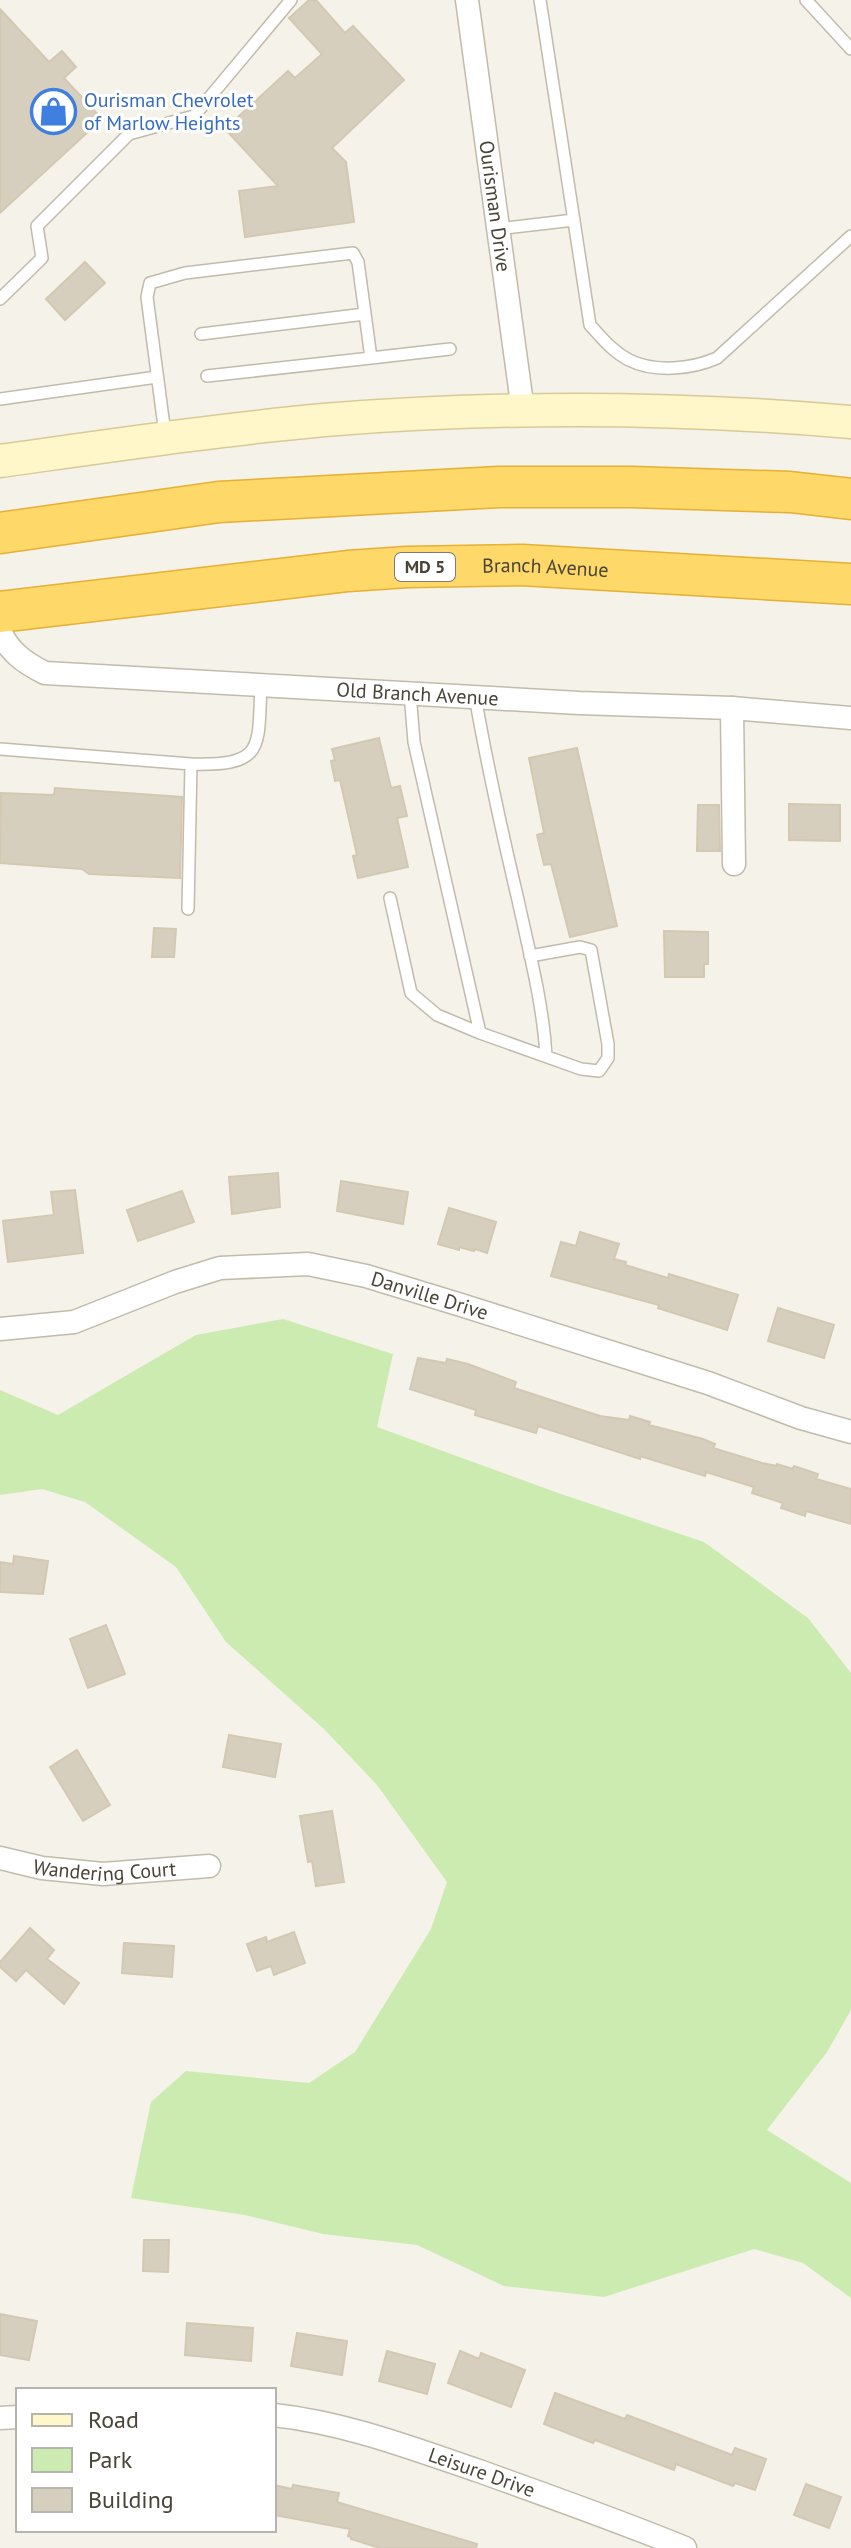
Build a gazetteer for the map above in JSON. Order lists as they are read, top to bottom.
{
  "streets": {
    "highway": ["MD 5", "Branch Avenue"],
    "street": [
      "Ourisman Drive",
      "Old Branch Avenue",
      "Danville Drive",
      "Wandering Court",
      "Leisure Drive"
    ]
  },
  "places": {
    "shop": ["Ourisman Chevrolet of Marlow Heights"]
  },
  "legend": ["Road", "Park", "Building"]
}
